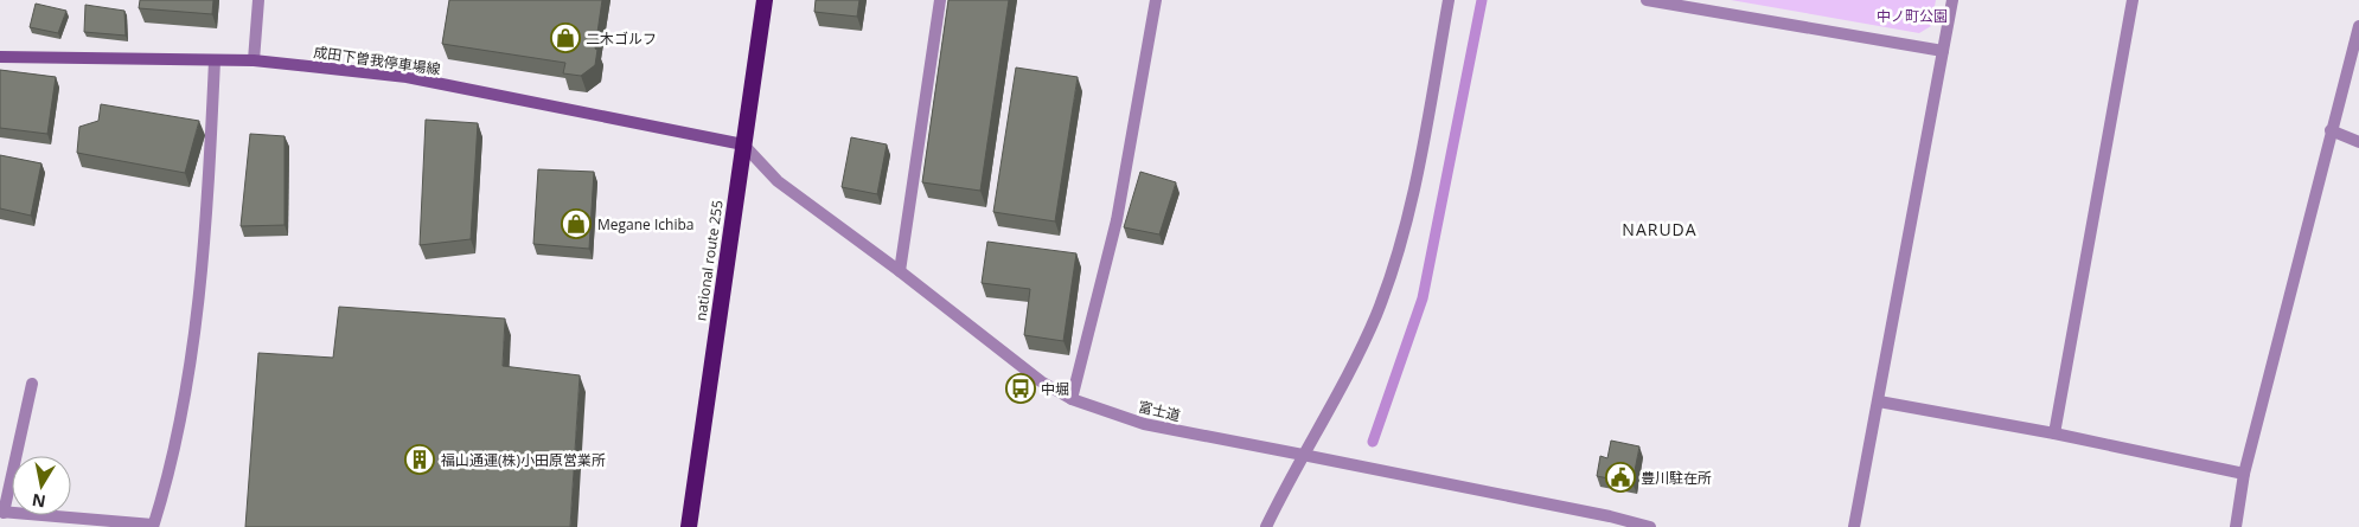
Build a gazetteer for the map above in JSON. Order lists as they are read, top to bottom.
{
  "streets": {
    "highway": ["national route 255"],
    "main road": ["成田下曽我停車場線"],
    "street": ["富士道"]
  },
  "crossings": [
    ["成田下曽我停車場線", "national route 255"],
    ["成田下曽我停車場線", "富士道"],
    ["national route 255", "富士道"]
  ],
  "districts": ["NARUDA"],
  "parks": ["中ノ町公園"],
  "places": {
    "shop": ["二木ゴルフ", "Megane Ichiba"],
    "bus stop": ["中堀"],
    "building": ["福山通運(株)小田原営業所"],
    "public building": ["豊川駐在所"]
  },
  "north": "bottom"
}
